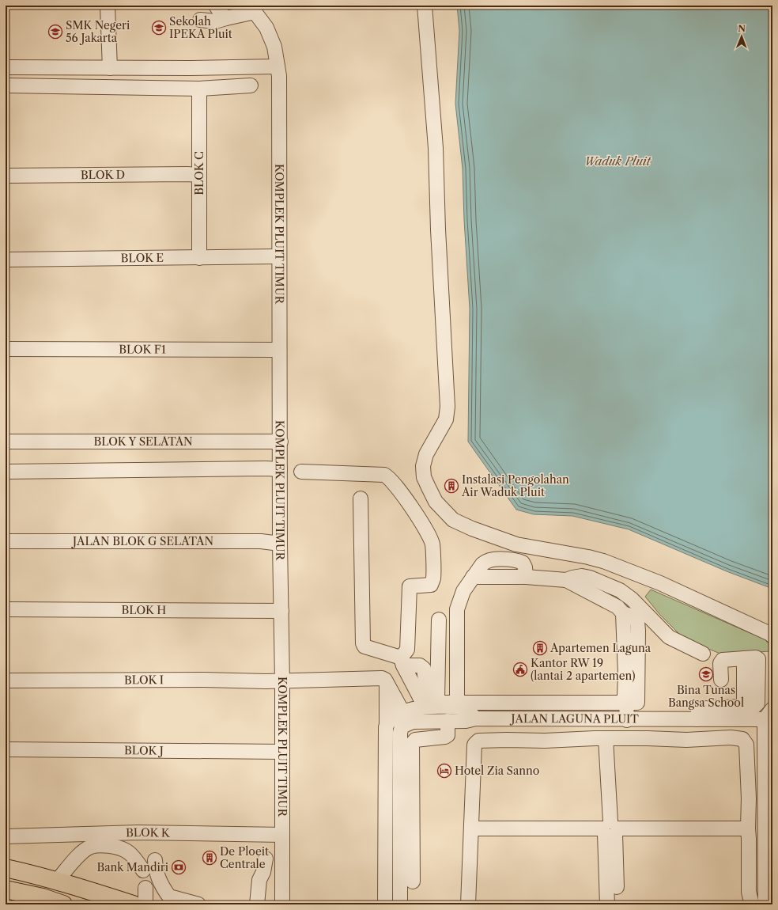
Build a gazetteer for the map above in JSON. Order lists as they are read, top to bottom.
{
  "streets": {
    "street": [
      "BLOK C",
      "BLOK D",
      "KOMPLEK PLUIT TIMUR",
      "BLOK E",
      "BLOK F1",
      "BLOK Y SELATAN",
      "JALAN BLOK G SELATAN",
      "BLOK H",
      "BLOK I",
      "JALAN LAGUNA PLUIT",
      "BLOK J",
      "BLOK K"
    ]
  },
  "crossings": [
    ["BLOK C", "BLOK D"],
    ["BLOK C", "BLOK E"],
    ["KOMPLEK PLUIT TIMUR", "BLOK E"],
    ["KOMPLEK PLUIT TIMUR", "BLOK F1"],
    ["KOMPLEK PLUIT TIMUR", "BLOK Y SELATAN"],
    ["KOMPLEK PLUIT TIMUR", "JALAN BLOK G SELATAN"],
    ["KOMPLEK PLUIT TIMUR", "BLOK H"],
    ["KOMPLEK PLUIT TIMUR", "BLOK I"],
    ["KOMPLEK PLUIT TIMUR", "BLOK J"],
    ["KOMPLEK PLUIT TIMUR", "BLOK K"]
  ],
  "water": ["Waduk Pluit"],
  "places": {
    "school or university": ["Sekolah IPEKA Pluit", "SMK Negeri 56 Jakarta", "Bina Tunas Bangsa School"],
    "building": ["Instalasi Pengolahan Air Waduk Pluit", "Apartemen Laguna", "De Ploeit Centrale"],
    "public building": ["Kantor RW 19 (lantai 2 apartemen)"],
    "hotel": ["Hotel Zia Sanno"],
    "bank": ["Bank Mandiri"]
  },
  "north": "top"
}
